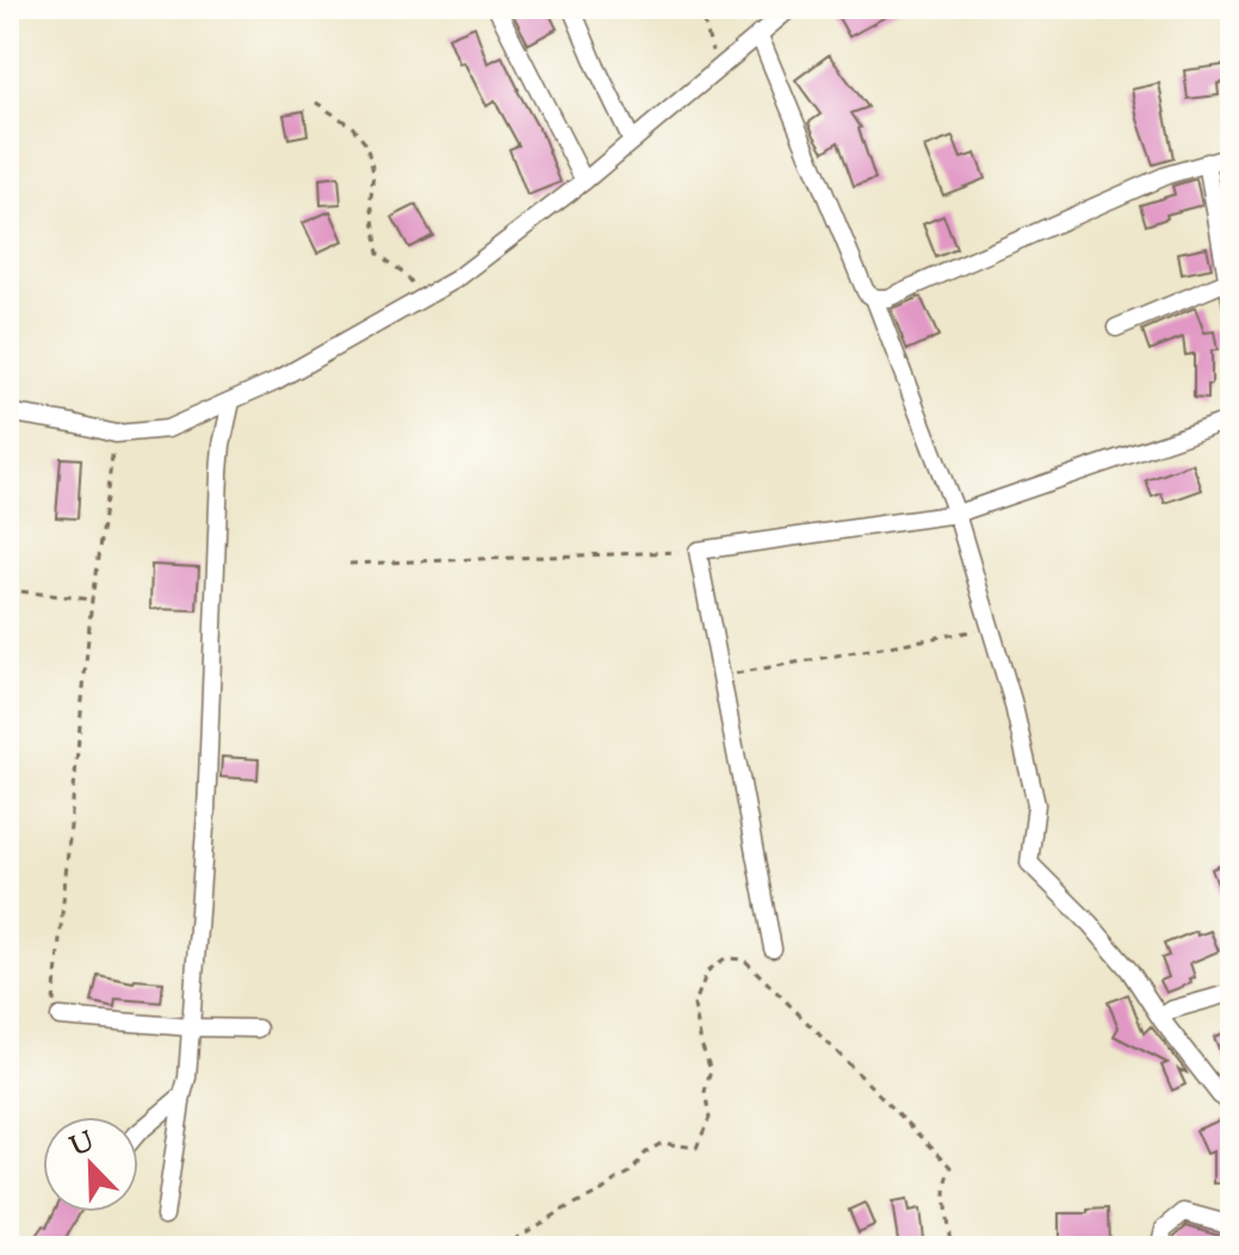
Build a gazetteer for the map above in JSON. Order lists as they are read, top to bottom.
{
  "north": "top left"
}
